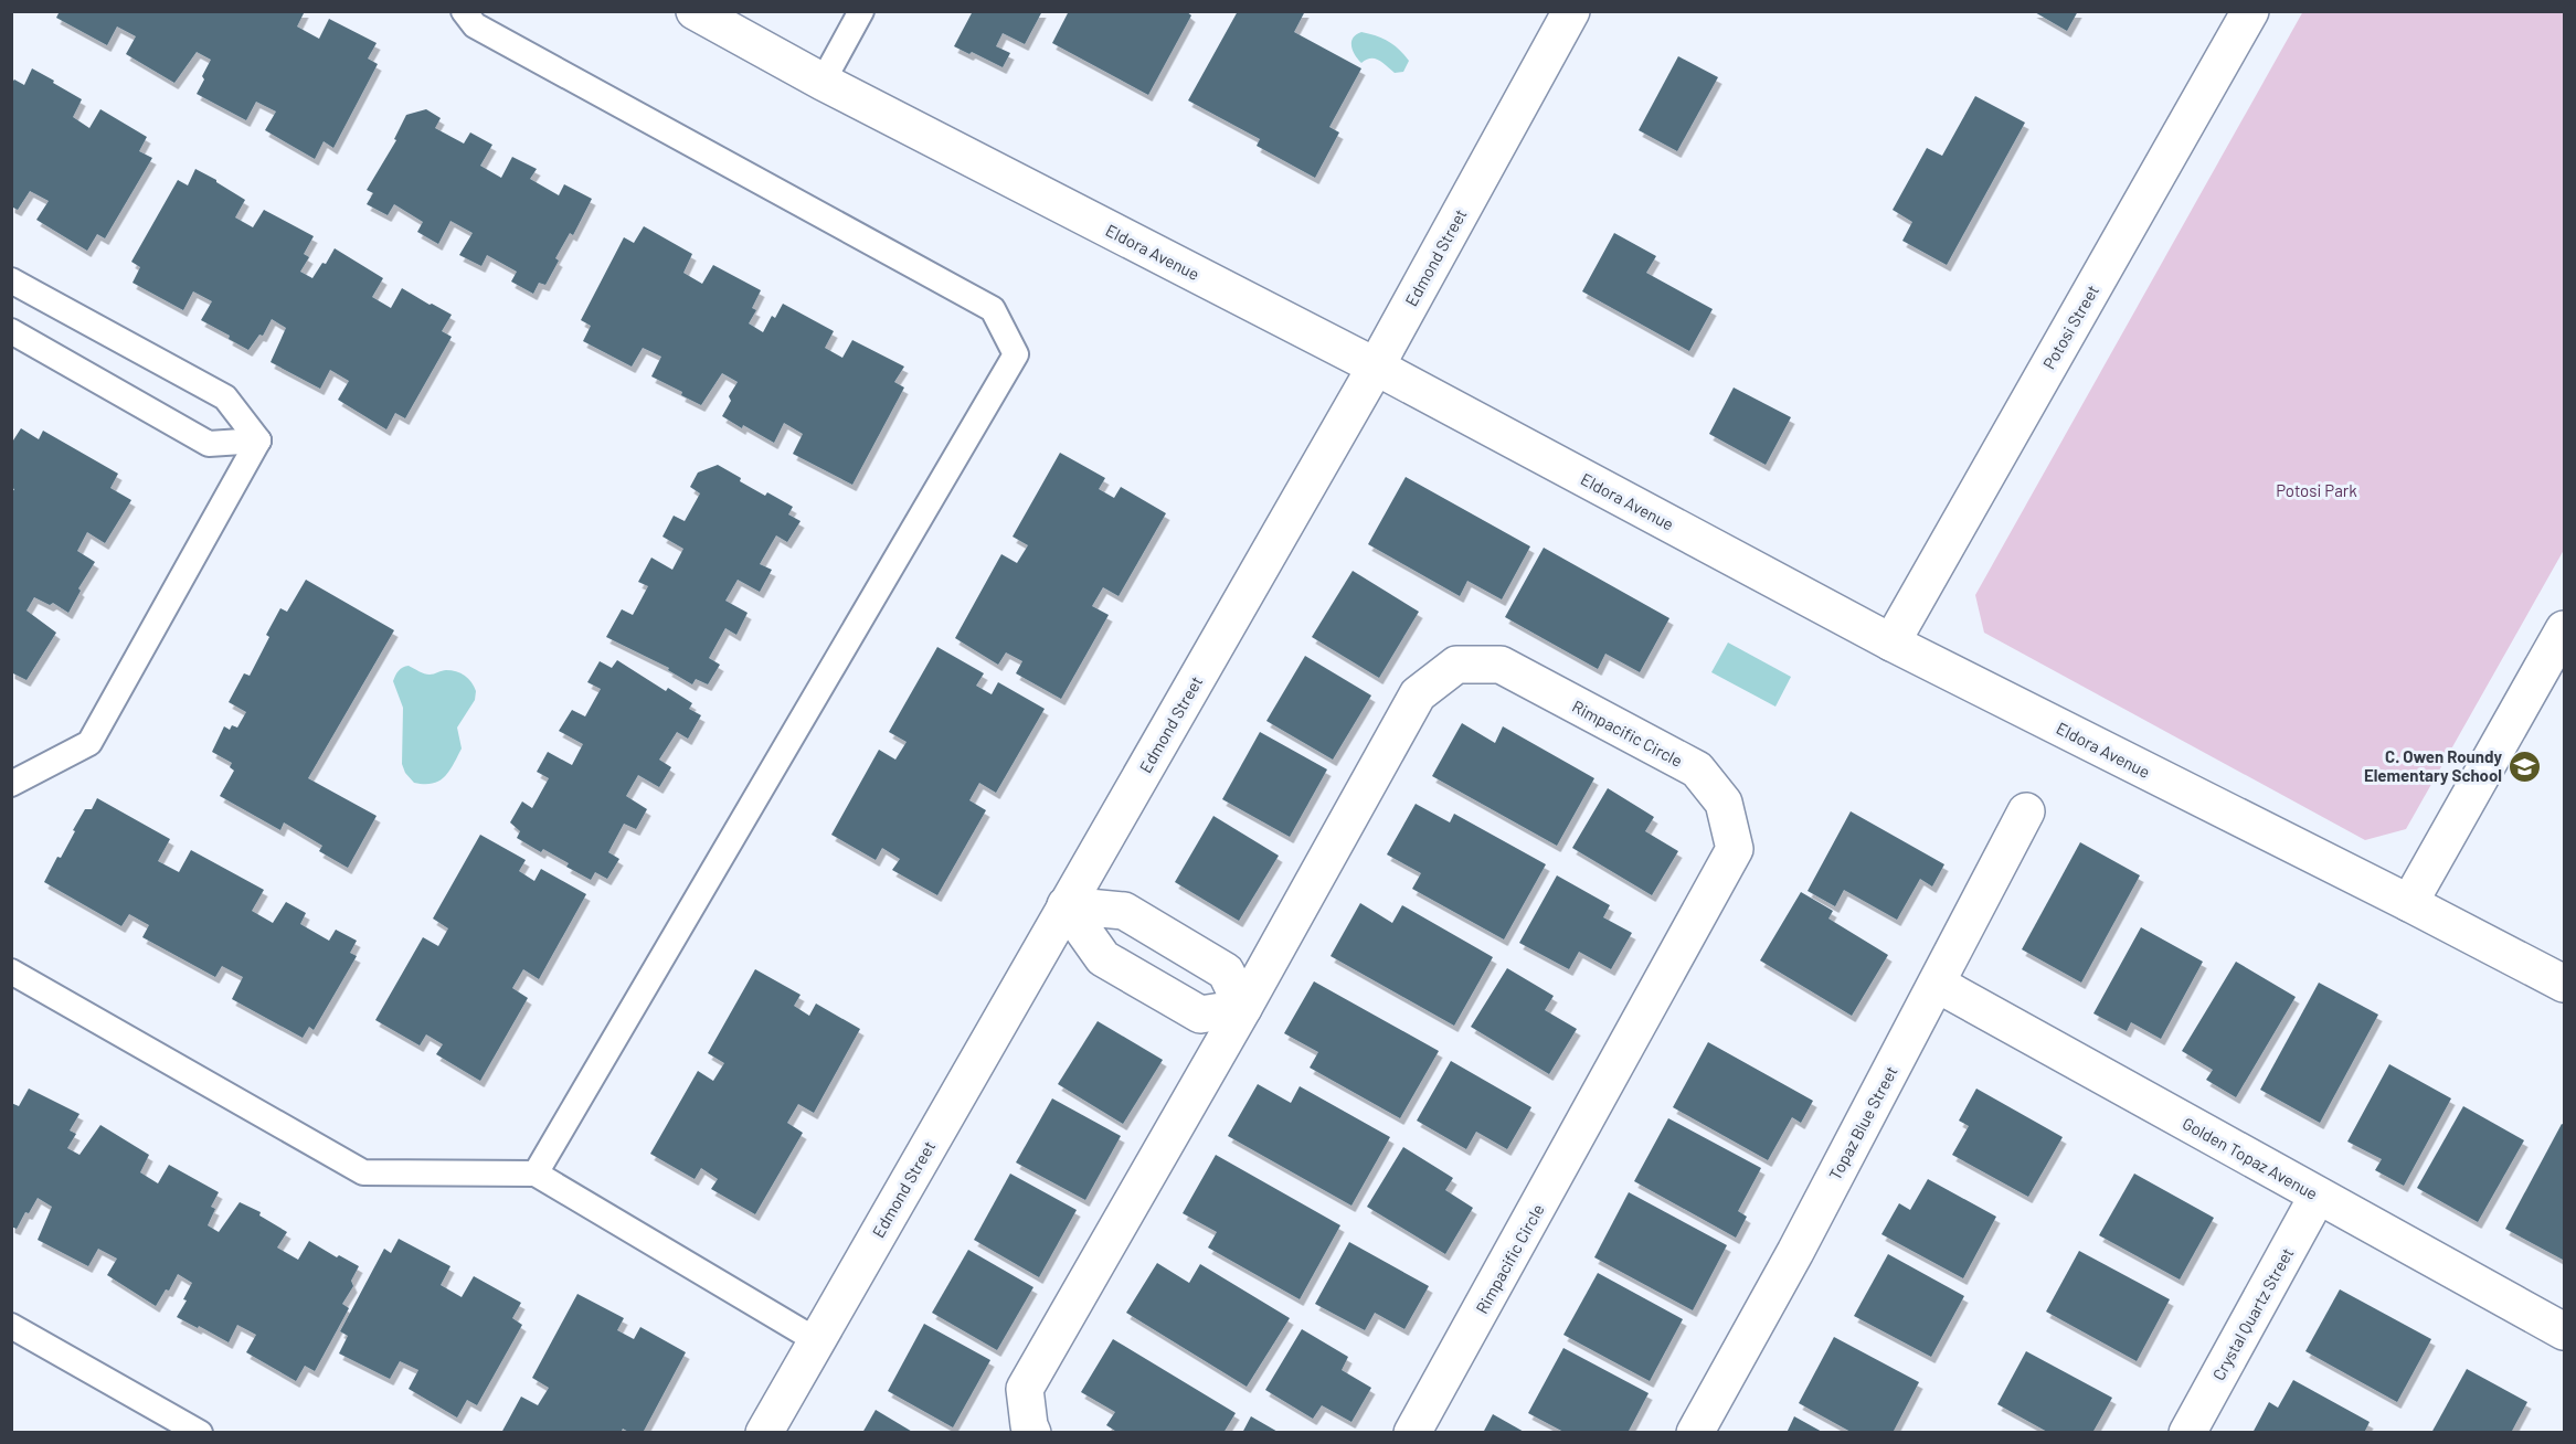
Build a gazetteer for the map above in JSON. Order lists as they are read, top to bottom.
{
  "streets": {
    "street": [
      "Eldora Avenue",
      "Edmond Street",
      "Potosi Street",
      "Rimpacific Circle",
      "Topaz Blue Street",
      "Golden Topaz Avenue",
      "Crystal Quartz Street"
    ]
  },
  "crossings": [
    ["Eldora Avenue", "Edmond Street"],
    ["Eldora Avenue", "Potosi Street"],
    ["Topaz Blue Street", "Golden Topaz Avenue"],
    ["Golden Topaz Avenue", "Crystal Quartz Street"]
  ],
  "parks": ["Potosi Park"],
  "places": {
    "school or university": ["C. Owen Roundy Elementary School"]
  }
}
